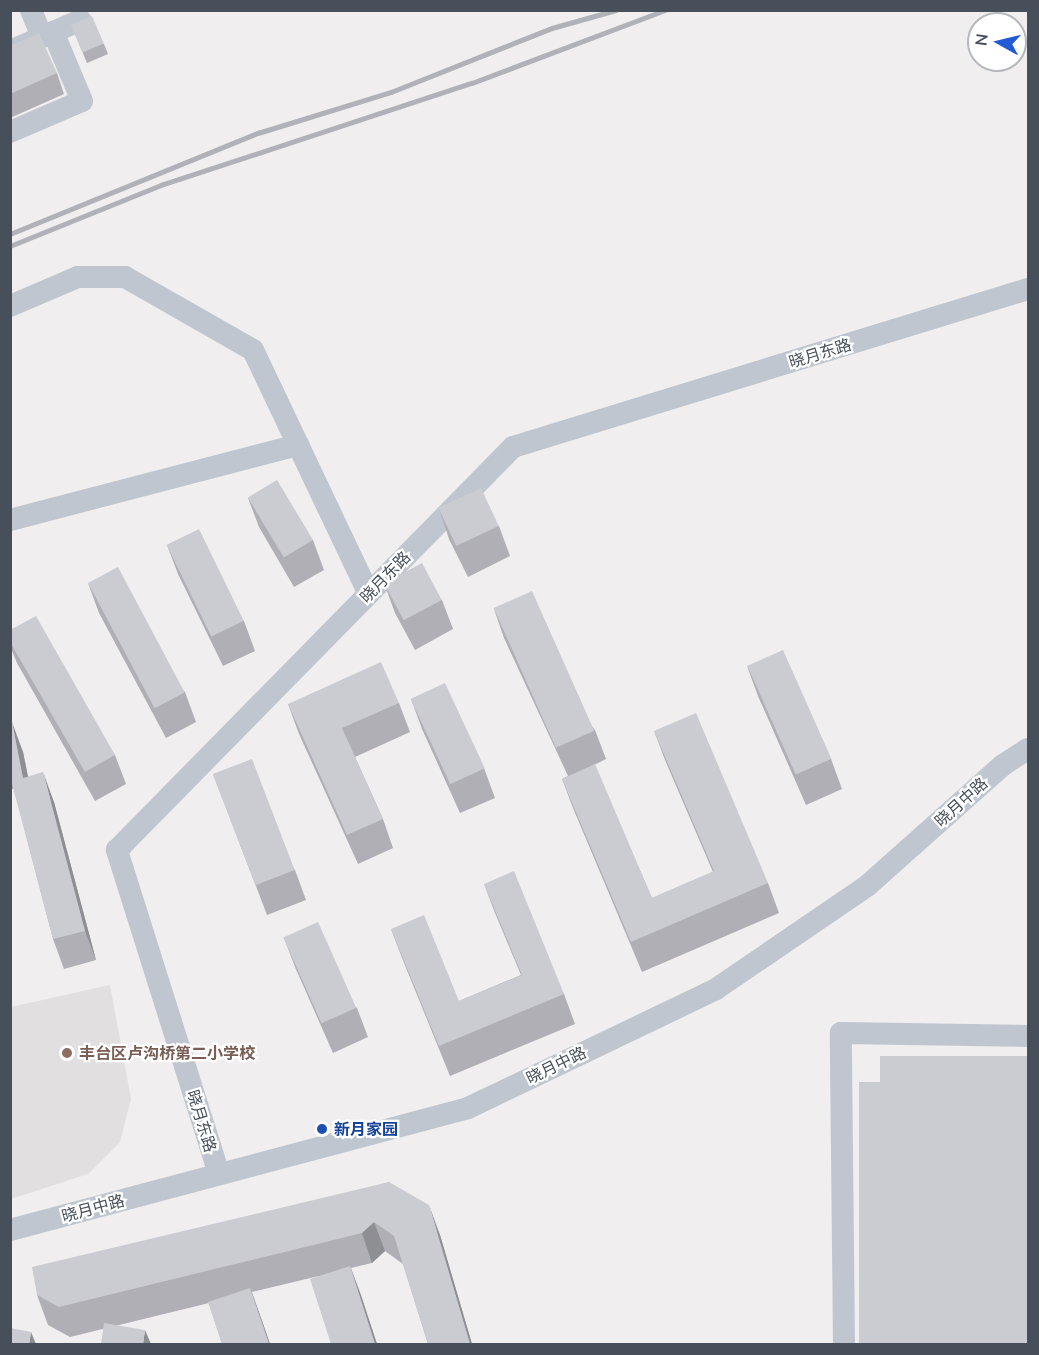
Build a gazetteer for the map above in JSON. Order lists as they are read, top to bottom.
{
  "streets": {
    "street": ["晓月东路", "晓月中路"]
  },
  "crossings": [
    ["晓月东路", "晓月中路"]
  ],
  "places": ["丰台区卢沟桥第二小学校", "新月家园"],
  "north": "left"
}
